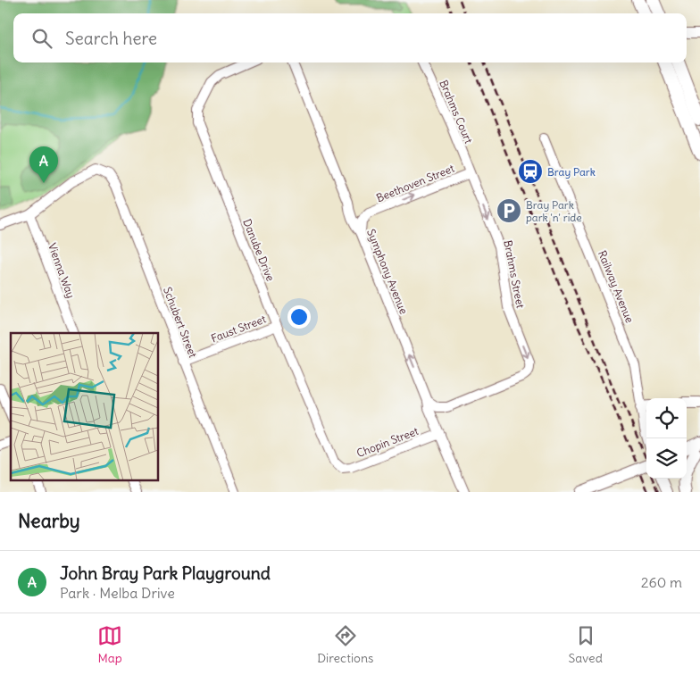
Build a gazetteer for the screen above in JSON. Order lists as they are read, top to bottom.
{
  "streets": {
    "street": [
      "Brahms Court",
      "Beethoven Street",
      "Danube Drive",
      "Vienna Way",
      "Symphony Avenue",
      "Brahms Street",
      "Railway Avenue",
      "Schubert Street",
      "Faust Street",
      "Chopin Street"
    ]
  },
  "crossings": [
    ["Brahms Court", "Beethoven Street"],
    ["Brahms Court", "Brahms Street"],
    ["Beethoven Street", "Brahms Street"],
    ["Danube Drive", "Faust Street"],
    ["Danube Drive", "Chopin Street"],
    ["Vienna Way", "Schubert Street"],
    ["Symphony Avenue", "Chopin Street"],
    ["Schubert Street", "Faust Street"]
  ],
  "one_way": ["Beethoven Street", "Symphony Avenue"],
  "places": {
    "station": ["Bray Park"],
    "parking": ["Bray Park park 'n' ride"]
  },
  "page": {
    "search": "Search here",
    "pins": "A",
    "heading": "Nearby",
    "list": [
      {
        "mark": "A",
        "name": "John Bray Park Playground",
        "note": "Park · Melba Drive",
        "value": "260 m"
      }
    ],
    "nav": ["Map", "Directions", "Saved"]
  }
}
